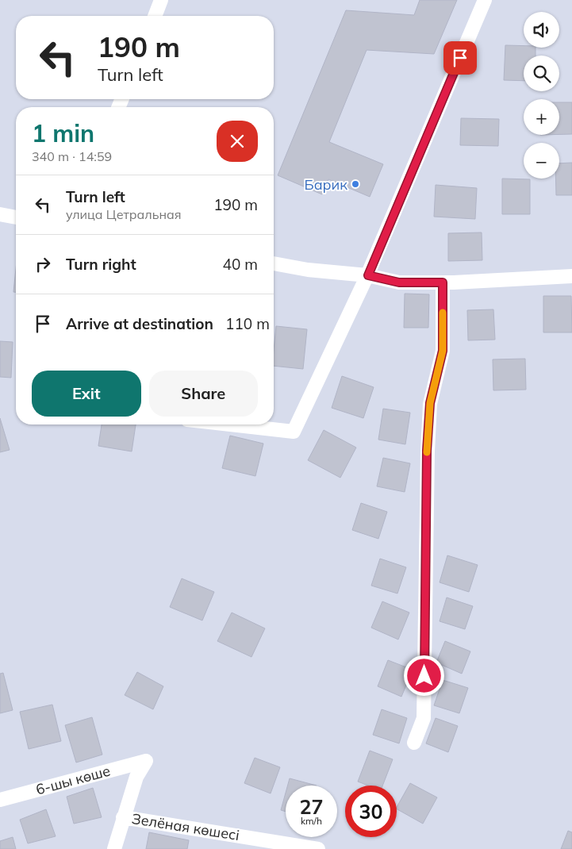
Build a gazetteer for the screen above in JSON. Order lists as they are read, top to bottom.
{
  "streets": {
    "street": ["6-шы көше", "Зелёная көшесі"]
  },
  "crossings": [
    ["6-шы көше", "Зелёная көшесі"]
  ],
  "places": ["Барик"],
  "page": {
    "map_buttons": ["+", "−"],
    "turn": ["190 m", "Turn left"],
    "heading": ["1 min", "340 m · 14:59"],
    "list": [
      {
        "name": "Turn left",
        "note": "улица Цетральная",
        "value": "190 m"
      },
      {
        "name": "Turn right",
        "value": "40 m"
      },
      {
        "name": "Arrive at destination",
        "value": "110 m"
      }
    ],
    "buttons": ["Exit", "Share"],
    "speed": "27 km/h",
    "limit": "30"
  }
}
